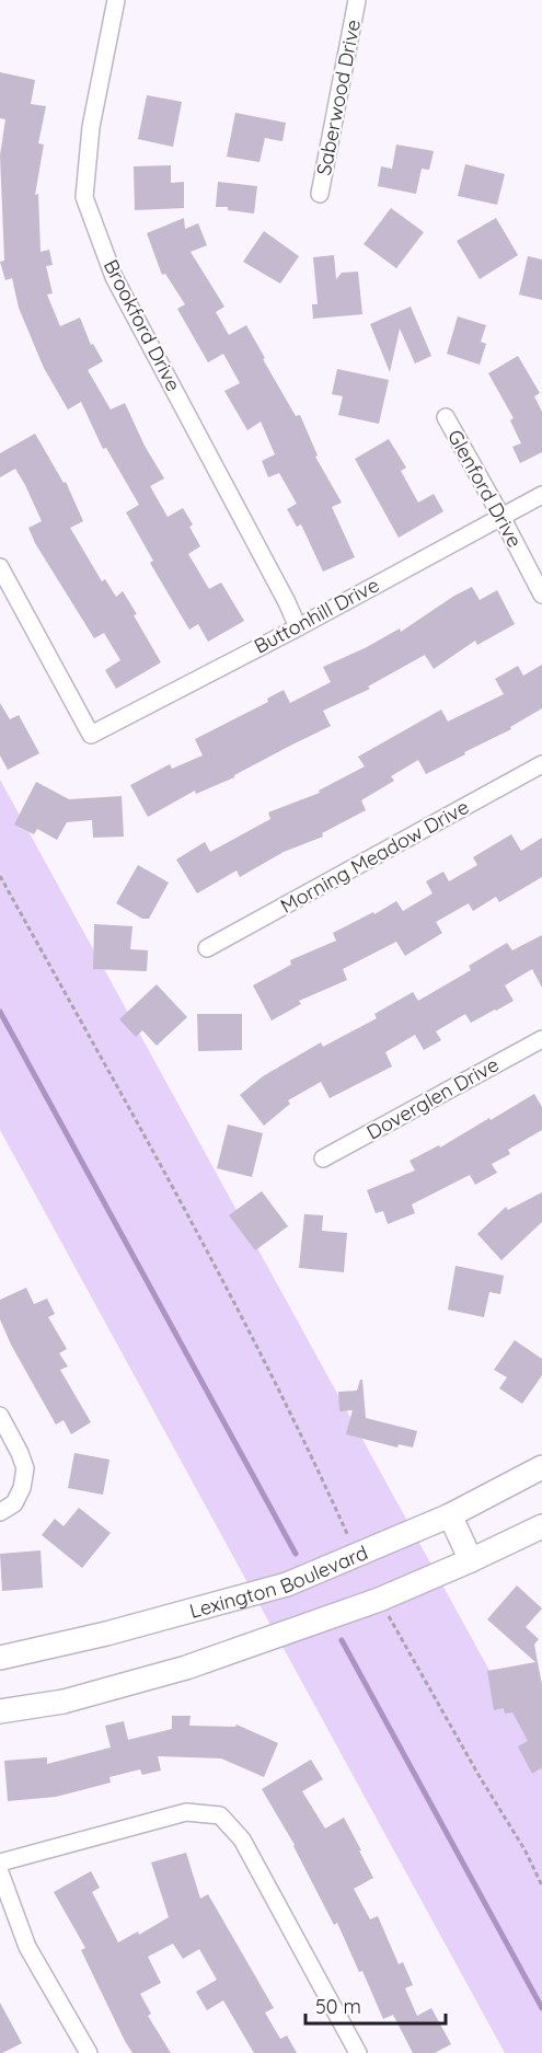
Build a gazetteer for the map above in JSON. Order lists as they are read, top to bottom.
{
  "streets": {
    "street": [
      "Saberwood Drive",
      "Brookford Drive",
      "Glenford Drive",
      "Buttonhill Drive",
      "Morning Meadow Drive",
      "Doverglen Drive",
      "Lexington Boulevard"
    ]
  },
  "crossings": [
    ["Brookford Drive", "Buttonhill Drive"],
    ["Glenford Drive", "Buttonhill Drive"]
  ],
  "scale_bar": "50 m"
}
